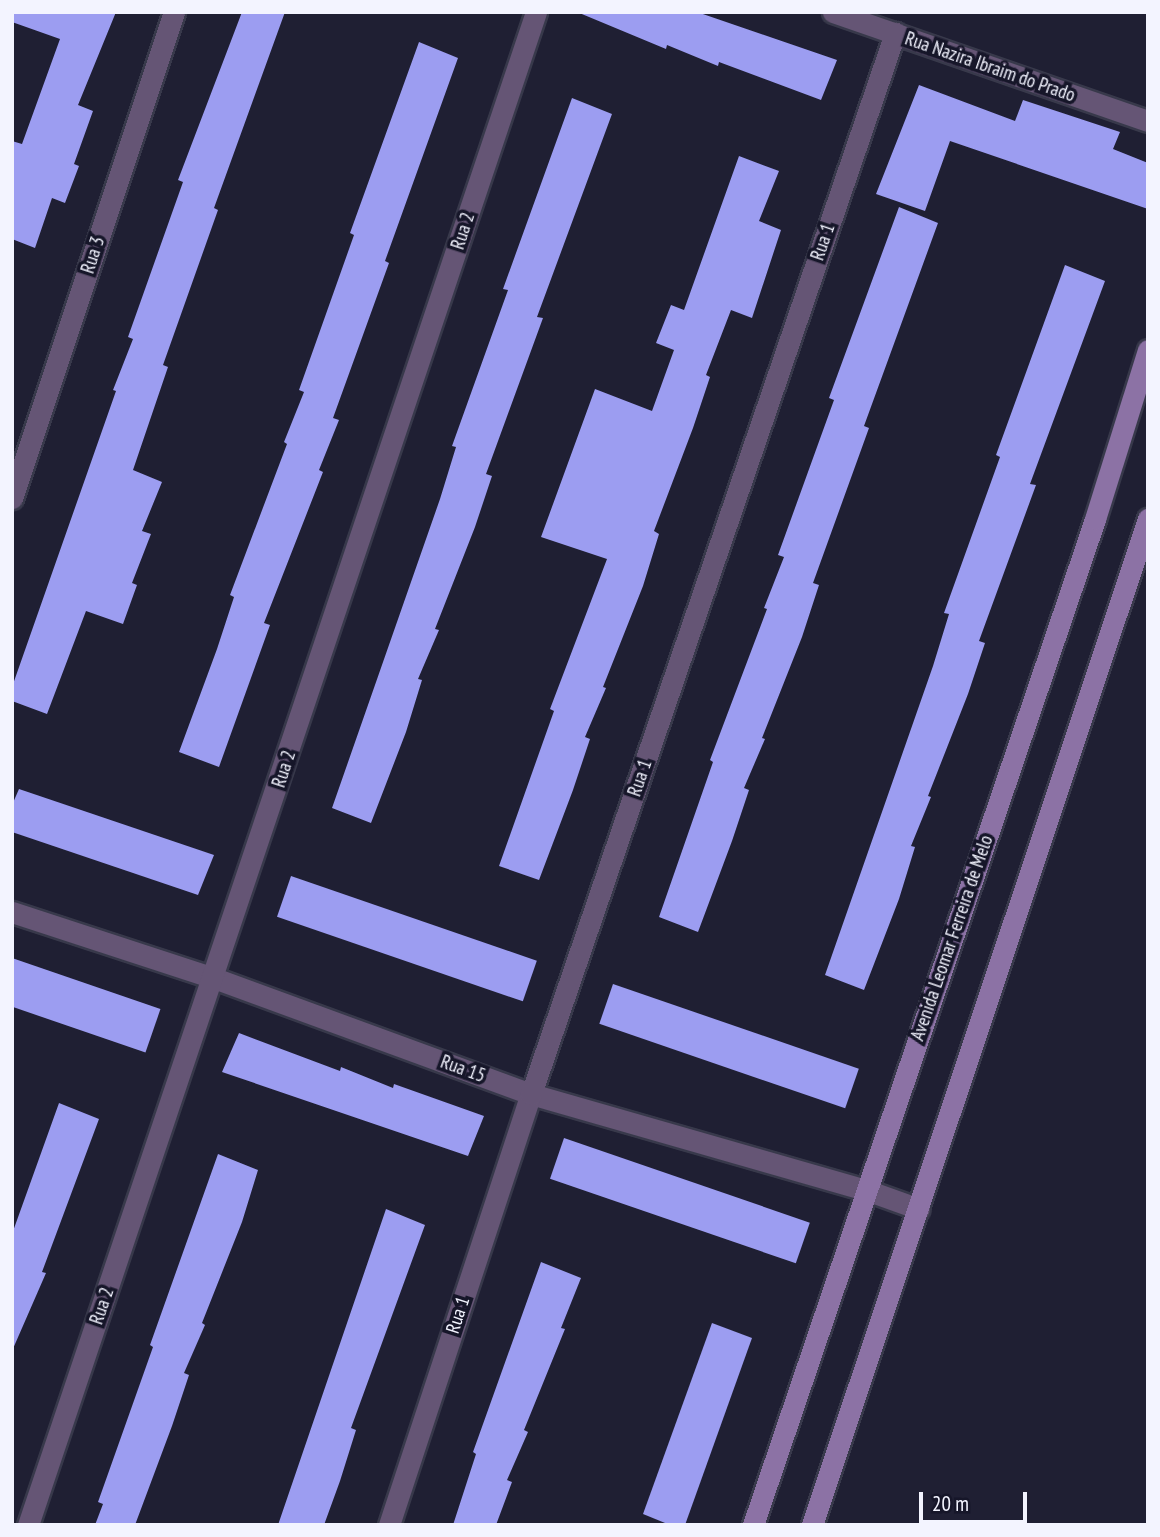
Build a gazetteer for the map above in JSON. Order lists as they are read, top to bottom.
{
  "streets": {
    "street": [
      "Rua Nazira Ibraim do Prado",
      "Rua 2",
      "Rua 1",
      "Rua 3",
      "Avenida Leomar Ferreira de Melo",
      "Rua 15"
    ]
  },
  "crossings": [
    ["Rua Nazira Ibraim do Prado", "Rua 1"],
    ["Rua 2", "Rua 15"],
    ["Rua 1", "Rua 15"],
    ["Avenida Leomar Ferreira de Melo", "Rua 15"]
  ],
  "scale_bar": "20 m"
}
